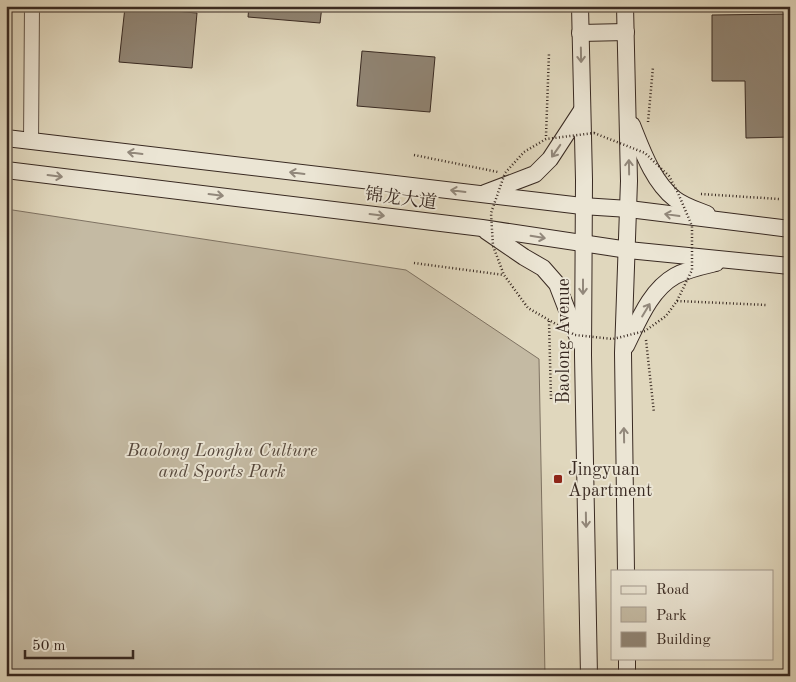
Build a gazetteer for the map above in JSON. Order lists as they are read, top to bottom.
{
  "streets": {
    "main road": ["锦龙大道", "Baolong Avenue"]
  },
  "crossings": [
    ["锦龙大道", "Baolong Avenue"]
  ],
  "parks": ["Baolong Longhu Culture and Sports Park"],
  "places": {
    "transit": ["Jingyuan Apartment"]
  },
  "legend": ["Road", "Park", "Building"],
  "scale_bar": "50 m"
}
